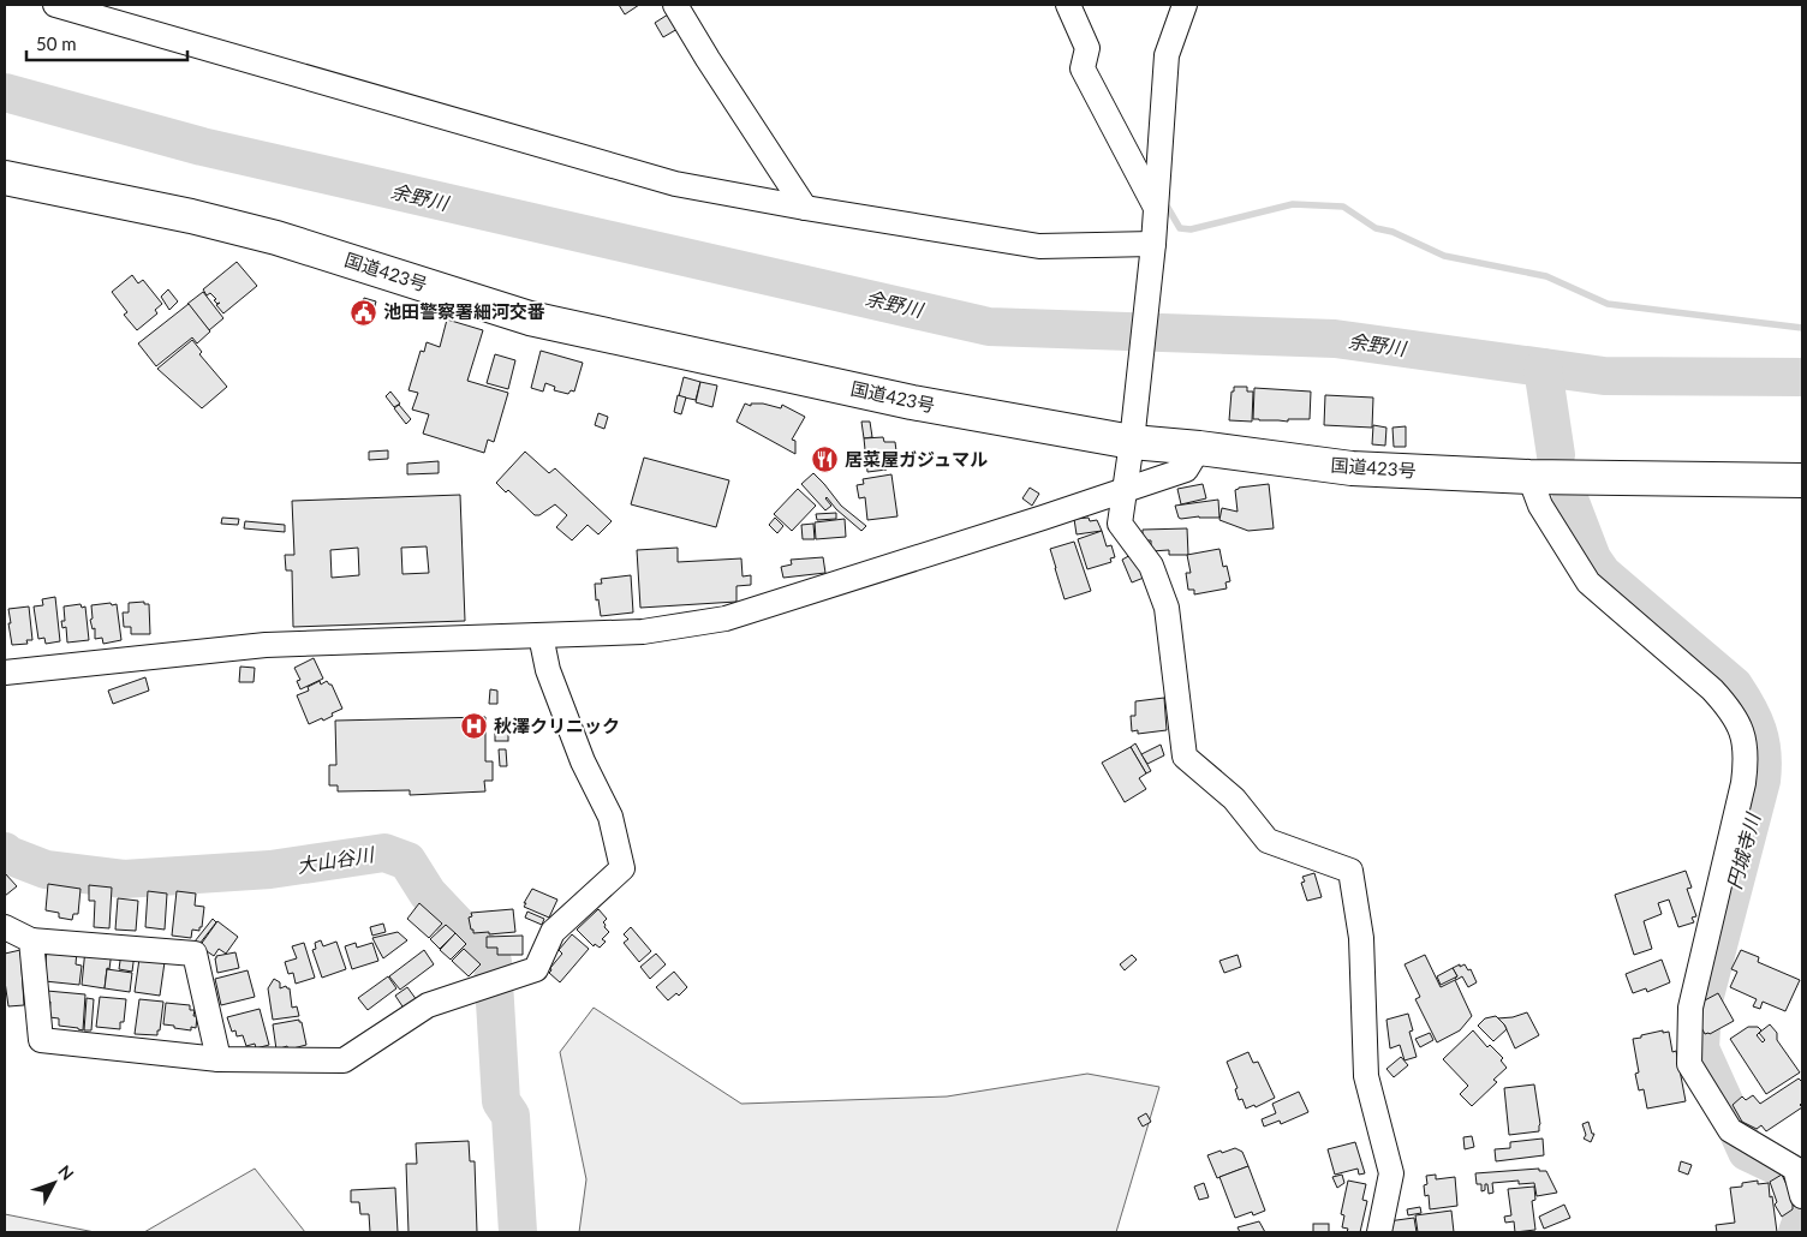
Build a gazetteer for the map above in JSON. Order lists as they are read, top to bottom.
{
  "streets": {
    "highway": ["国道423号"]
  },
  "water": ["余野川", "円城寺川", "大山谷川"],
  "places": {
    "public building": ["池田警察署細河交番"],
    "restaurant": ["居菜屋ガジュマル"],
    "hospital": ["秋澤クリニック"]
  },
  "scale_bar": "50 m",
  "north": "top right"
}
